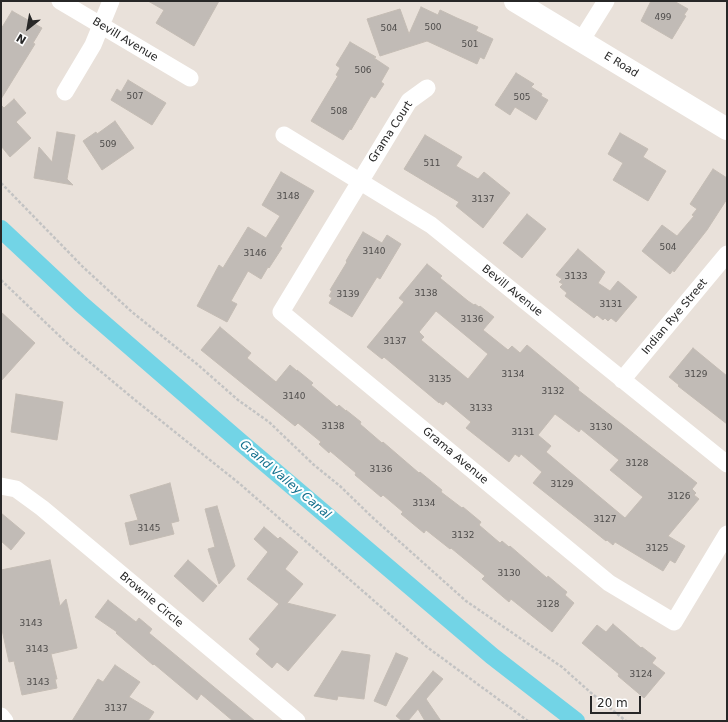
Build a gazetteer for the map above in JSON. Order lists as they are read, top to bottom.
{
  "streets": {
    "street": [
      "Bevill Avenue",
      "E Road",
      "Grama Court",
      "Indian Rye Street",
      "Grama Avenue",
      "Brownie Circle"
    ]
  },
  "crossings": [
    ["Bevill Avenue", "Grama Court"],
    ["Bevill Avenue", "Indian Rye Street"],
    ["Bevill Avenue", "Grama Avenue"],
    ["Grama Court", "Grama Avenue"]
  ],
  "water": ["Grand Valley Canal"],
  "house_numbers": [
    "499",
    "500",
    "504",
    "501",
    "506",
    "507",
    "505",
    "508",
    "509",
    "511",
    "3148",
    "3137",
    "504",
    "3140",
    "3146",
    "3133",
    "3138",
    "3139",
    "3131",
    "3136",
    "3137",
    "3134",
    "3129",
    "3135",
    "3132",
    "3140",
    "3133",
    "3138",
    "3130",
    "3131",
    "3128",
    "3136",
    "3129",
    "3126",
    "3134",
    "3127",
    "3145",
    "3132",
    "3125",
    "3130",
    "3128",
    "3143",
    "3143",
    "3124",
    "3143",
    "3137"
  ],
  "scale_bar": "20 m",
  "north": "bottom left"
}
